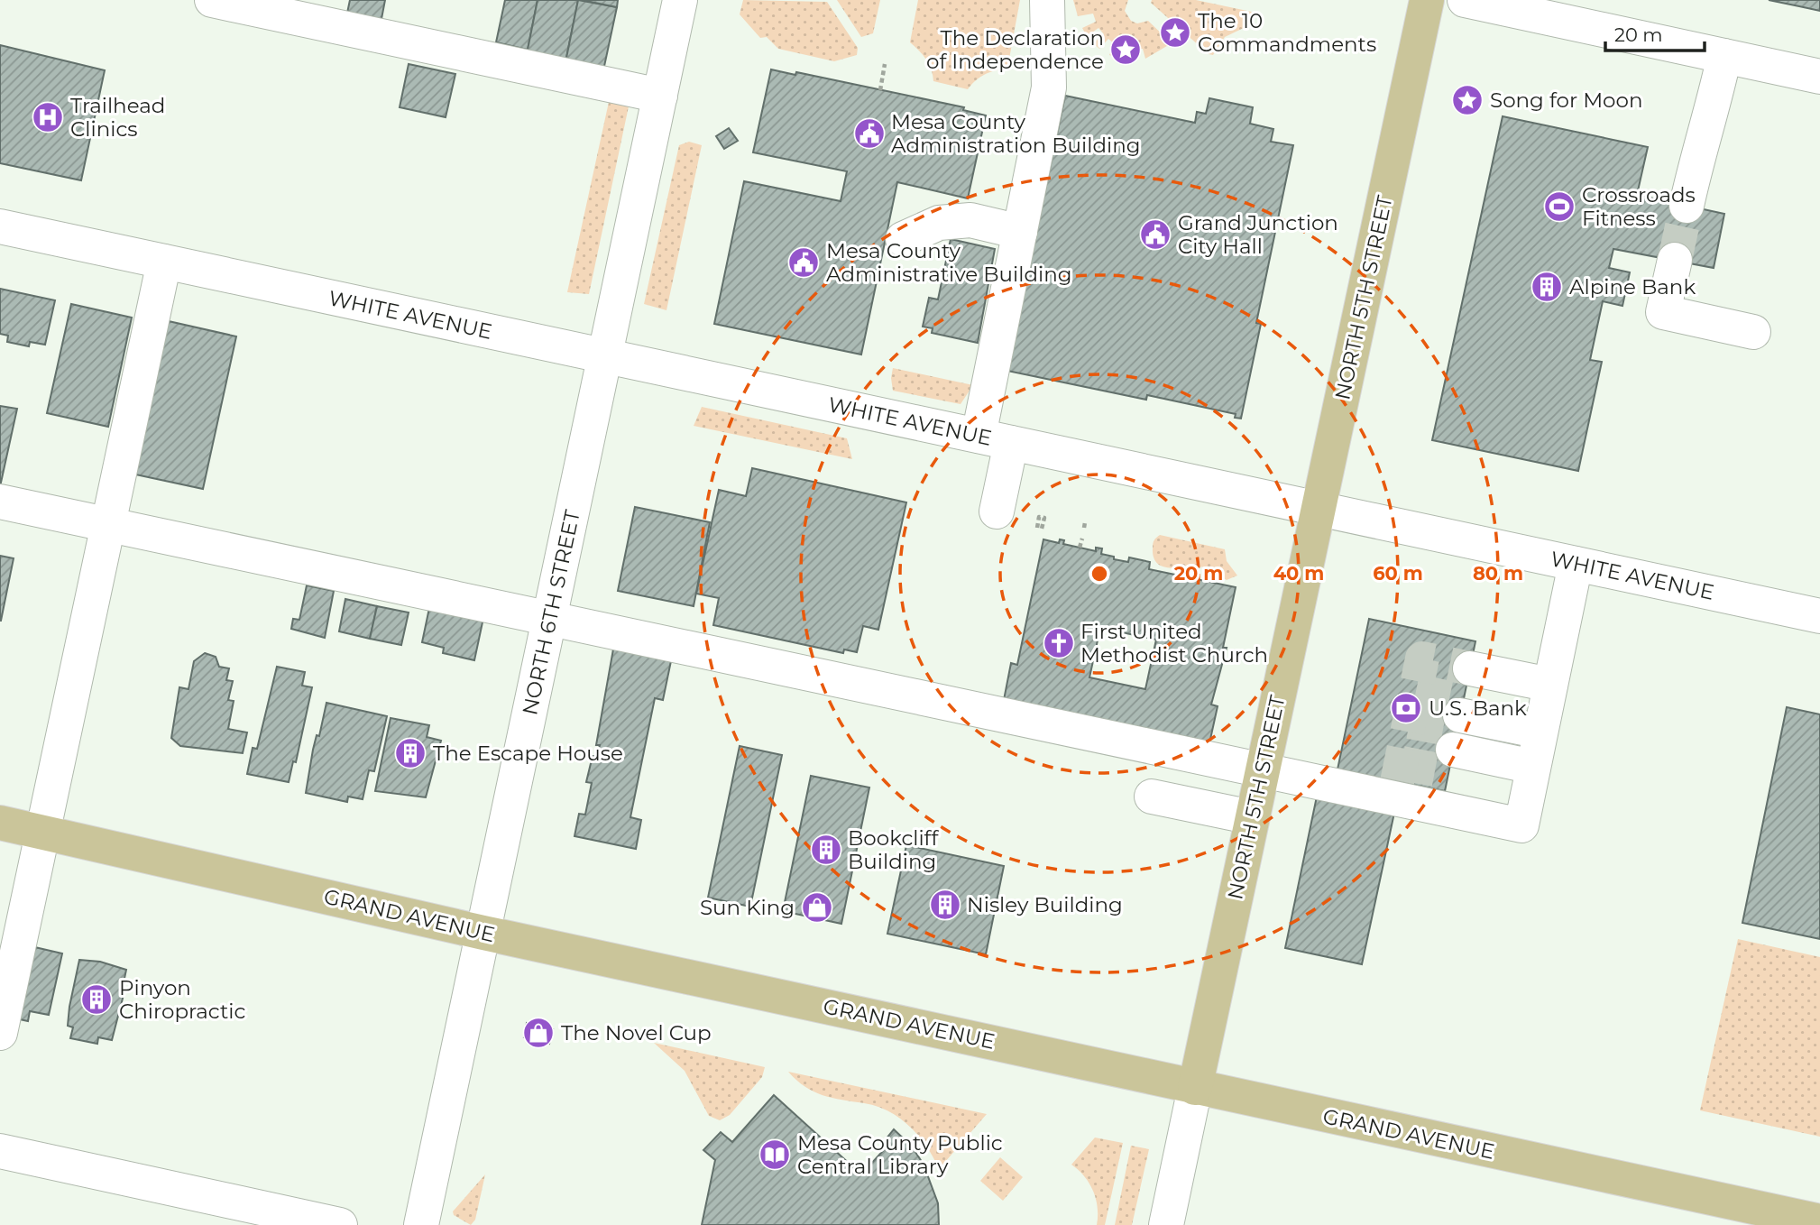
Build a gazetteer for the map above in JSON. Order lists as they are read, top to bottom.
{
  "streets": {
    "main road": ["NORTH 5TH STREET", "GRAND AVENUE"],
    "street": ["WHITE AVENUE", "NORTH 6TH STREET"]
  },
  "crossings": [
    ["NORTH 5TH STREET", "WHITE AVENUE"],
    ["NORTH 5TH STREET", "GRAND AVENUE"],
    ["WHITE AVENUE", "NORTH 6TH STREET"],
    ["NORTH 6TH STREET", "GRAND AVENUE"]
  ],
  "places": {
    "place": ["The 10 Commandments", "The Declaration of Independence", "Song for Moon"],
    "hospital": ["Trailhead Clinics"],
    "public building": ["Mesa County Administration Building", "Grand Junction City Hall", "Mesa County Administrative Building"],
    "sports": ["Crossroads Fitness"],
    "building": [
      "Alpine Bank",
      "The Escape House",
      "Bookcliff Building",
      "Nisley Building",
      "Pinyon Chiropractic"
    ],
    "church": ["First United Methodist Church"],
    "bank": ["U.S. Bank"],
    "shop": ["Sun King", "The Novel Cup"],
    "library": ["Mesa County Public Central Library"]
  },
  "scale_bar": "20 m",
  "rings": [
    "20 m",
    "40 m",
    "60 m",
    "80 m"
  ]
}
